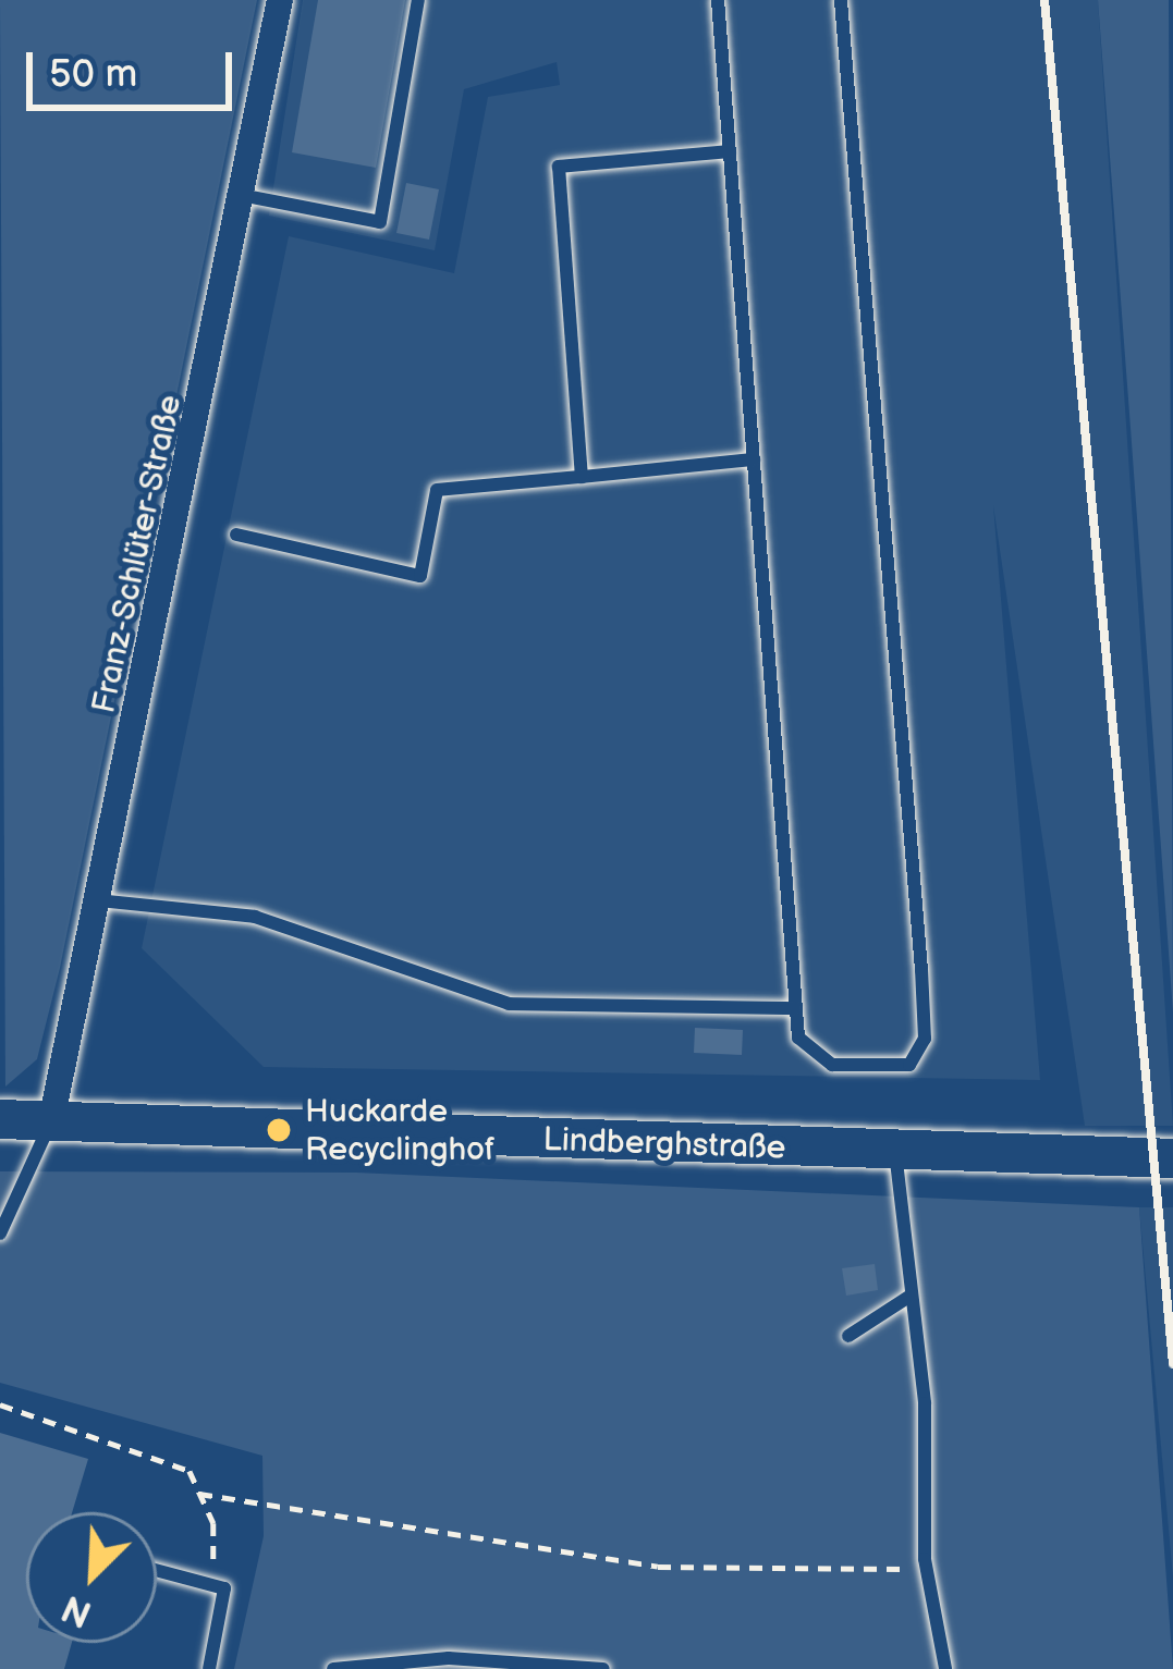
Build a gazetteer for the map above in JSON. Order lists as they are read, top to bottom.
{
  "streets": {
    "main road": ["Lindberghstraße"],
    "street": ["Franz-Schlüter-Straße"]
  },
  "crossings": [
    ["Franz-Schlüter-Straße", "Lindberghstraße"]
  ],
  "places": ["Huckarde Recyclinghof"],
  "scale_bar": "50 m",
  "north": "bottom left"
}
